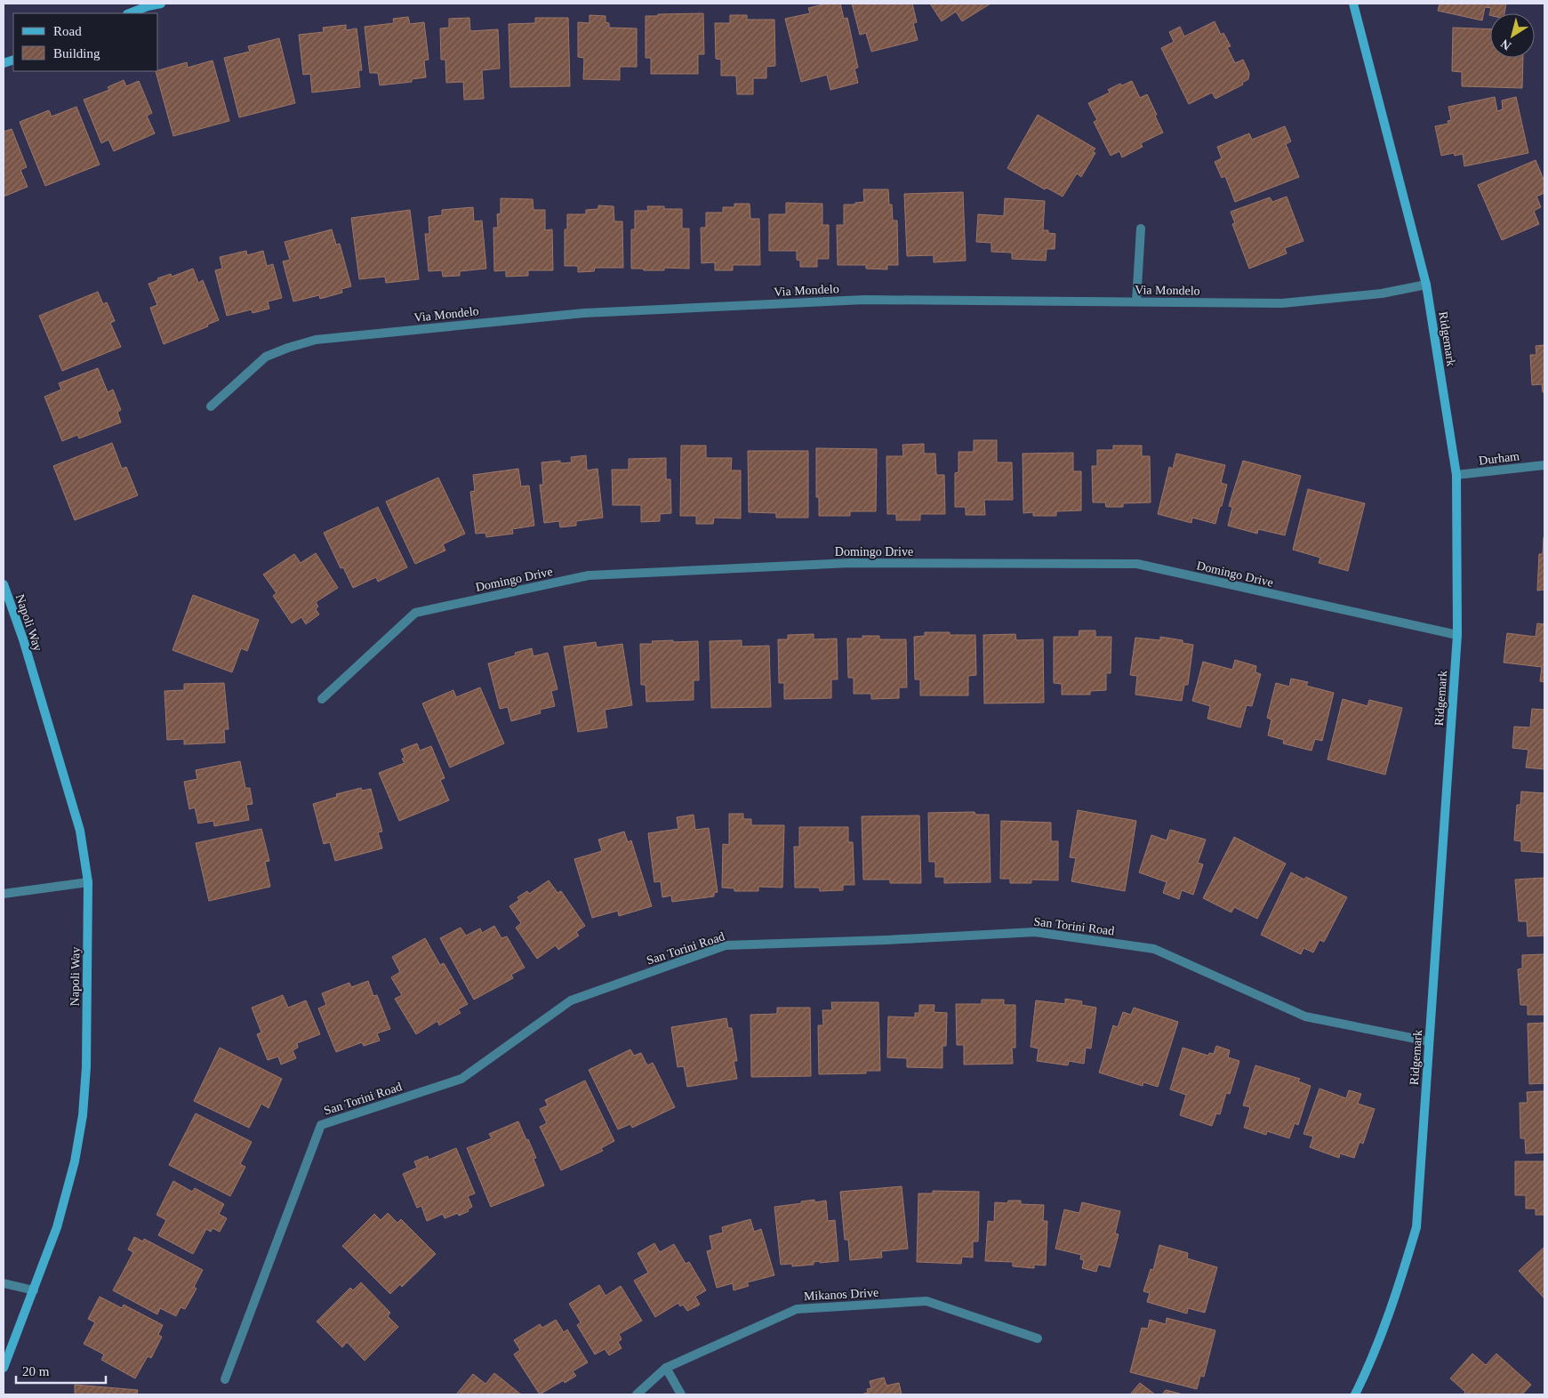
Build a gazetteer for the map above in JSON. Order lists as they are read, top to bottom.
{
  "streets": {
    "street": [
      "Via Mondelo",
      "Ridgemark",
      "Durham",
      "Domingo Drive",
      "Napoli Way",
      "San Torini Road",
      "Mikanos Drive"
    ]
  },
  "crossings": [
    ["Via Mondelo", "Ridgemark"],
    ["Ridgemark", "Durham"],
    ["Ridgemark", "Domingo Drive"],
    ["Ridgemark", "San Torini Road"]
  ],
  "legend": ["Road", "Building"],
  "scale_bar": "20 m",
  "north": "bottom left"
}
